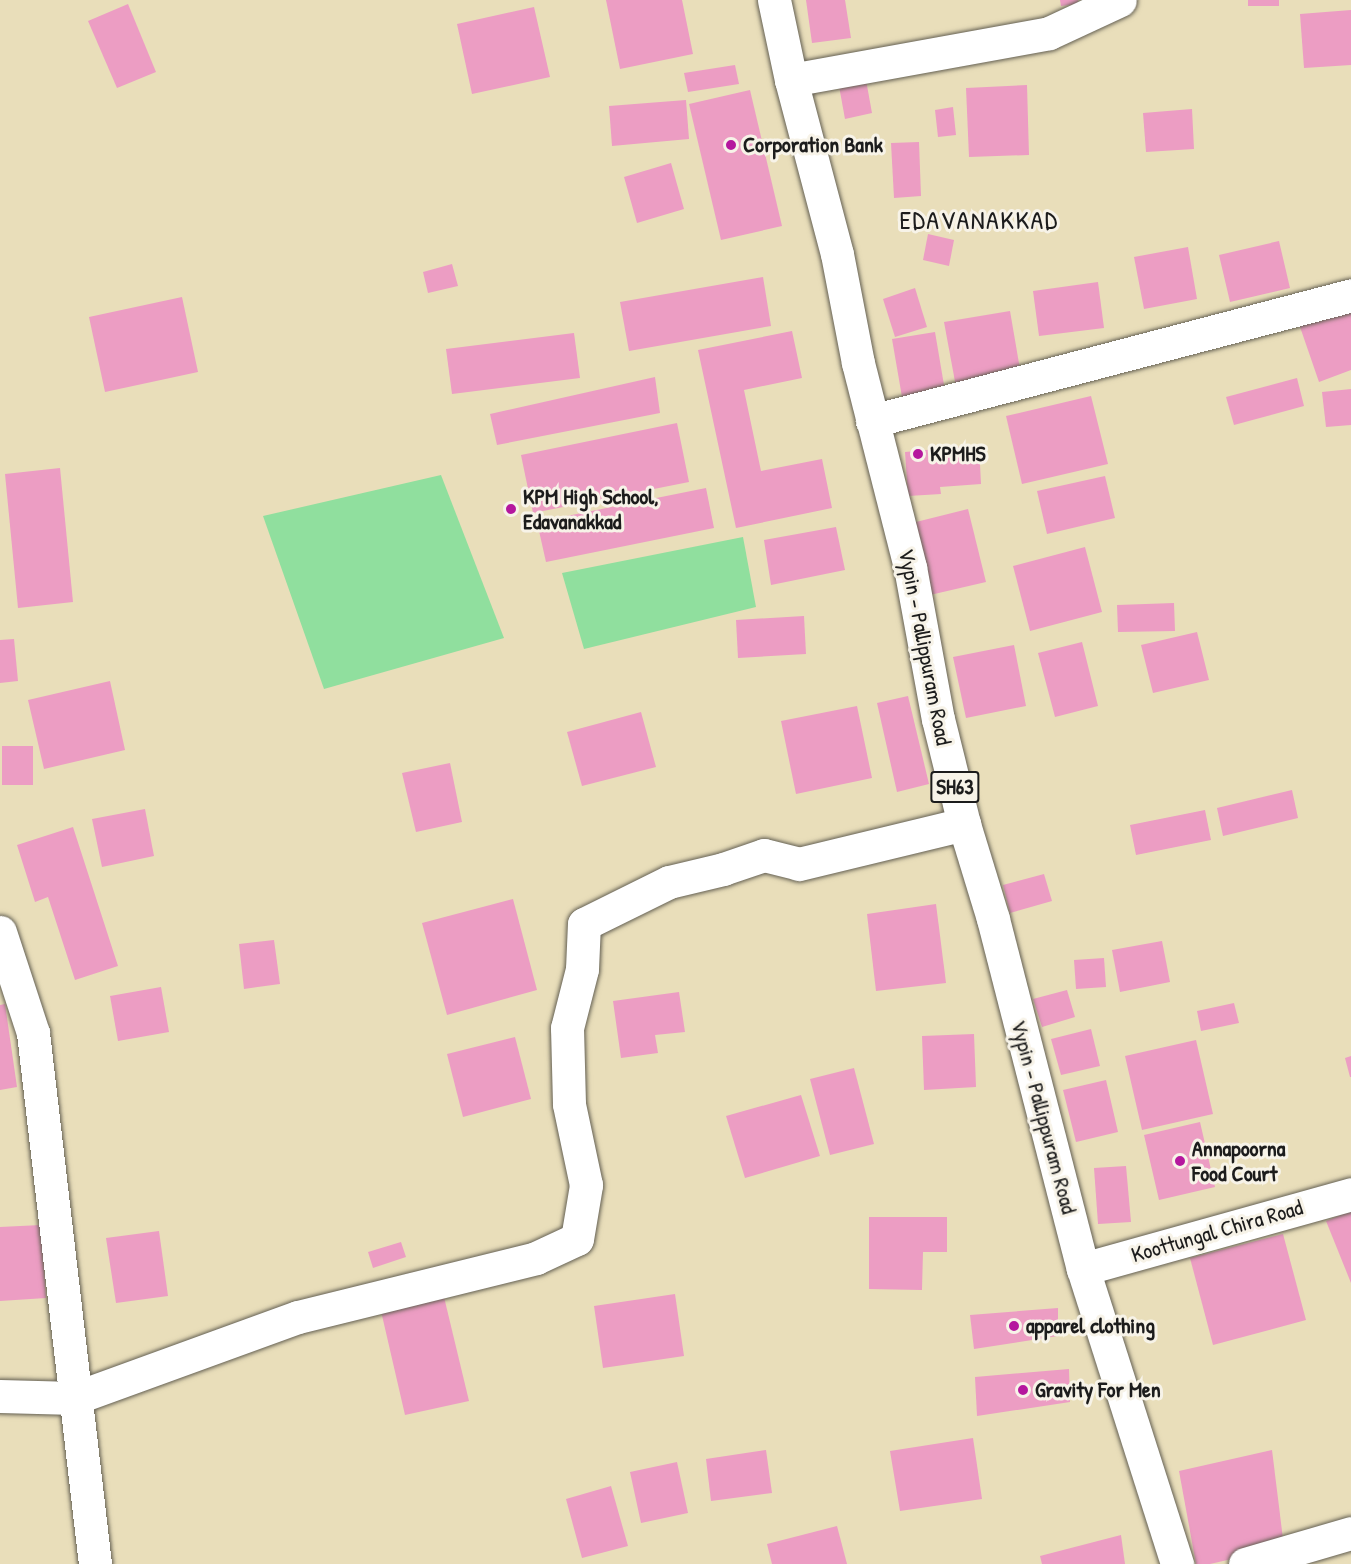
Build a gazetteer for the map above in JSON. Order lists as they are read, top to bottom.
{
  "streets": {
    "street": ["Vypin - Pallippuram Road", "SH63", "Koottungal Chira Road"]
  },
  "crossings": [
    ["Vypin - Pallippuram Road", "Koottungal Chira Road"]
  ],
  "districts": ["EDAVANAKKAD"],
  "places": [
    "Corporation Bank",
    "KPMHS",
    "KPM High School, Edavanakkad",
    "Annapoorna Food Court",
    "apparel clothing",
    "Gravity For Men"
  ]
}
